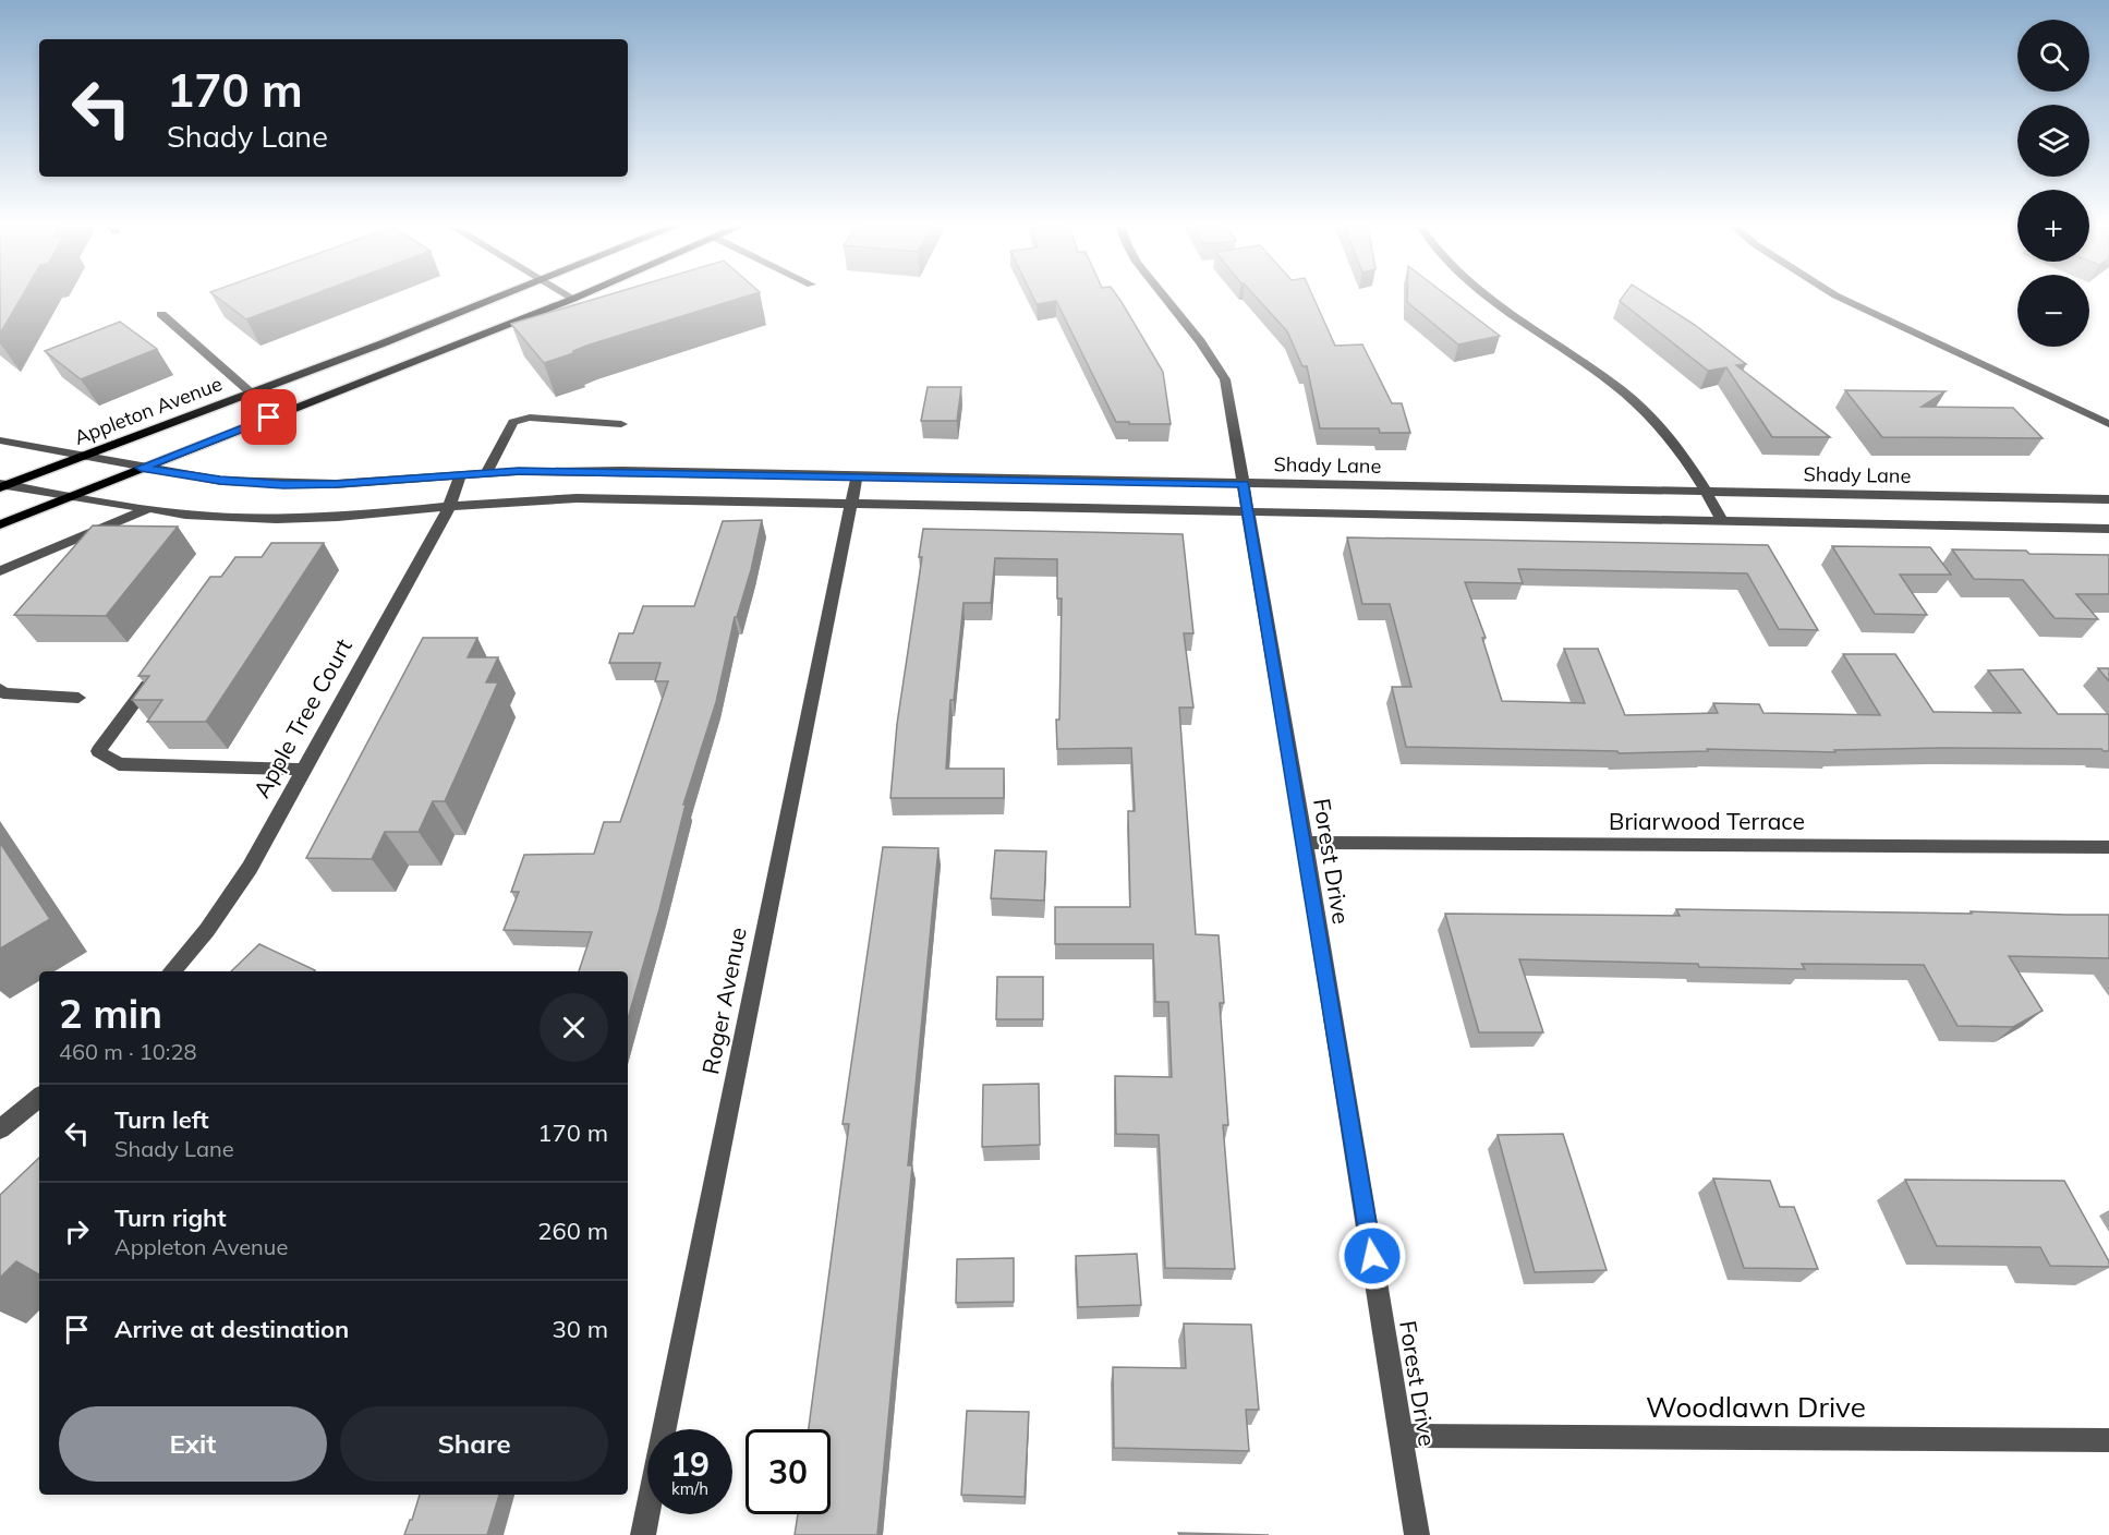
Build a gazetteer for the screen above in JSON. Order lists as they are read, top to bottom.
{
  "streets": {
    "main road": ["Appleton Avenue"],
    "street": [
      "Shady Lane",
      "Apple Tree Court",
      "Briarwood Terrace",
      "Forest Drive",
      "Roger Avenue",
      "Woodlawn Drive"
    ]
  },
  "crossings": [
    ["Appleton Avenue", "Shady Lane"],
    ["Shady Lane", "Apple Tree Court"],
    ["Shady Lane", "Forest Drive"],
    ["Shady Lane", "Roger Avenue"],
    ["Briarwood Terrace", "Forest Drive"],
    ["Forest Drive", "Woodlawn Drive"]
  ],
  "page": {
    "map_buttons": ["+", "−"],
    "turn": ["170 m", "Shady Lane"],
    "heading": ["2 min", "460 m · 10:28"],
    "list": [
      {
        "name": "Turn left",
        "note": "Shady Lane",
        "value": "170 m"
      },
      {
        "name": "Turn right",
        "note": "Appleton Avenue",
        "value": "260 m"
      },
      {
        "name": "Arrive at destination",
        "value": "30 m"
      }
    ],
    "buttons": ["Exit", "Share"],
    "speed": "19 km/h",
    "limit": "30"
  }
}
